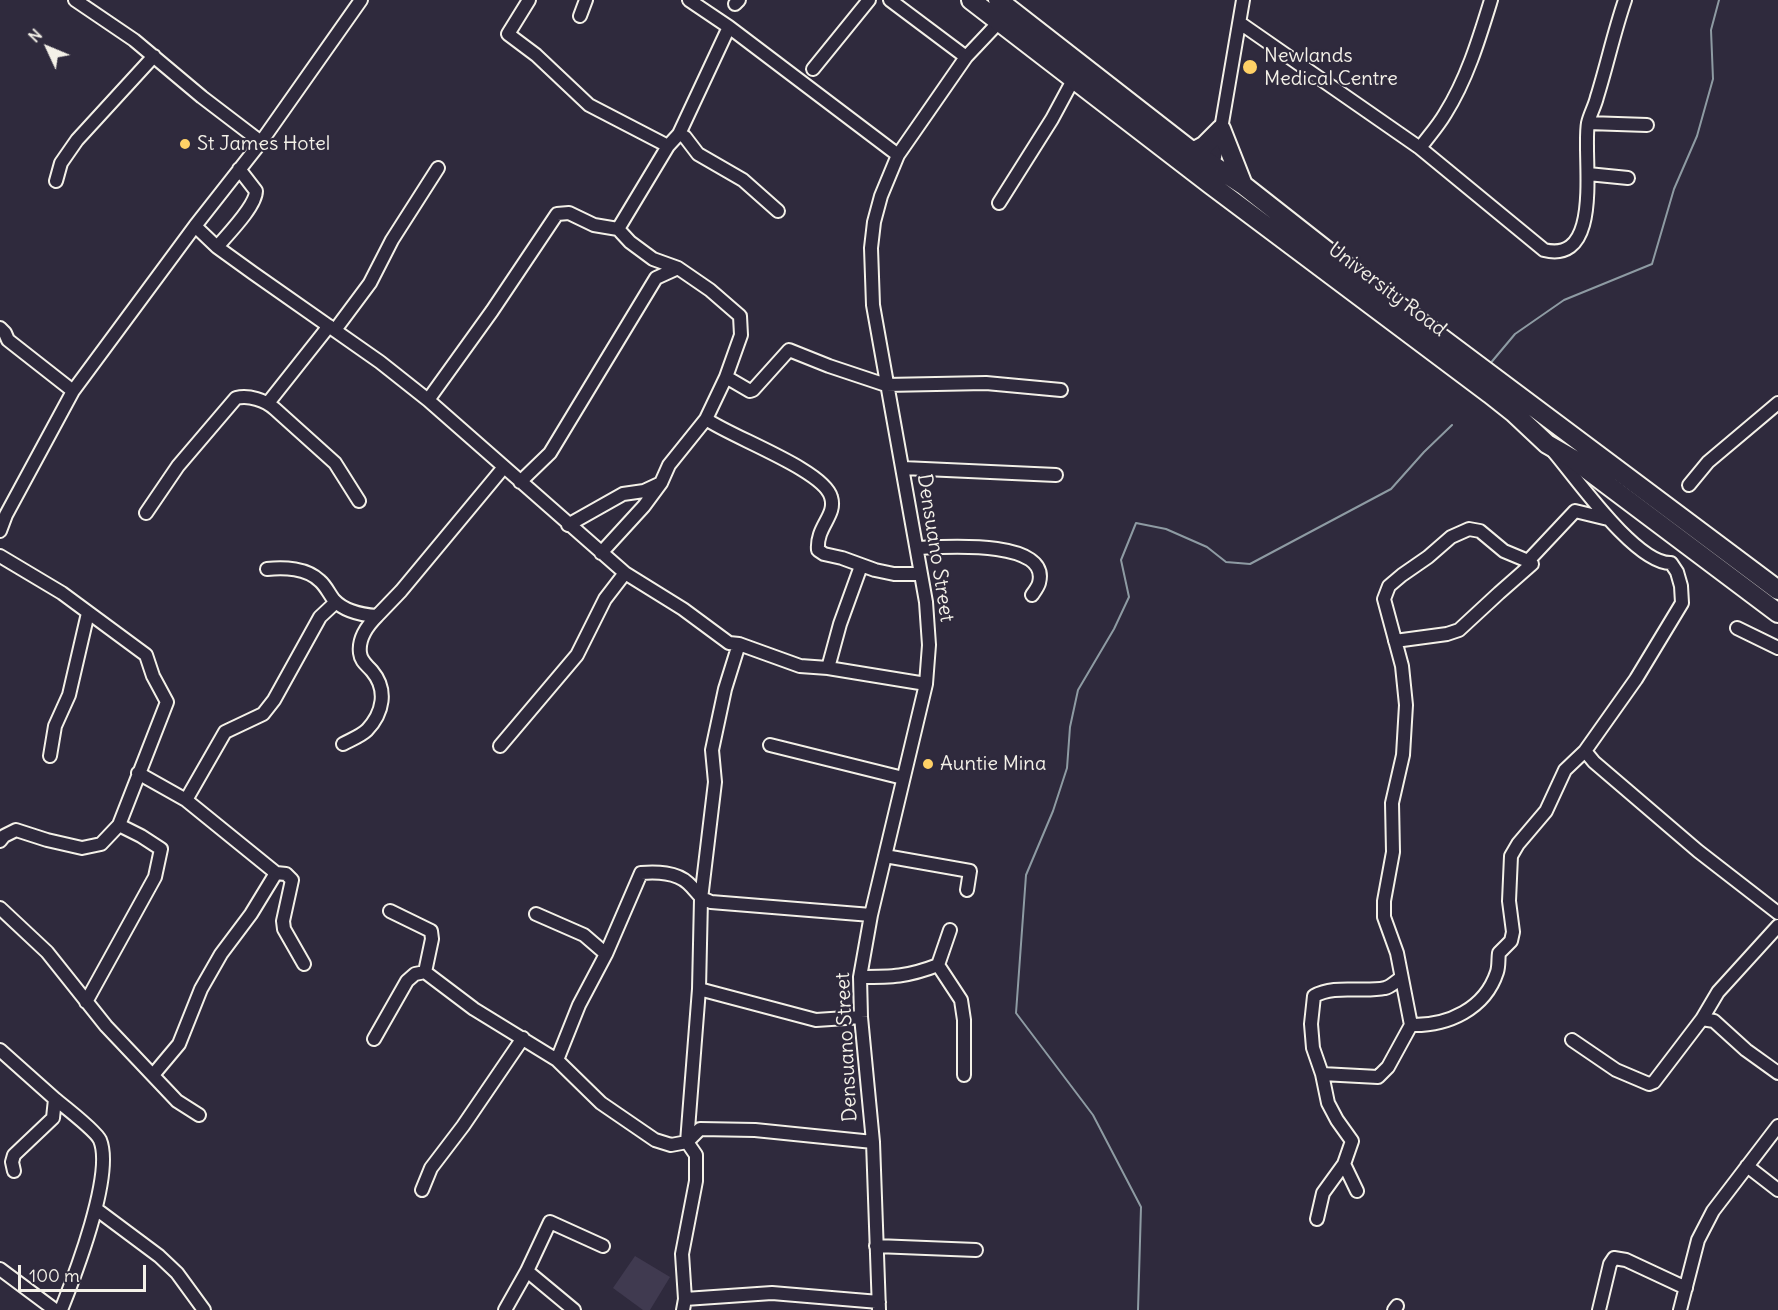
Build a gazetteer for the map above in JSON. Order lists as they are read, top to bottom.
{
  "streets": {
    "highway": ["University Road"],
    "street": ["Densuano Street"]
  },
  "crossings": [
    ["University Road", "Densuano Street"]
  ],
  "places": ["Newlands Medical Centre", "St James Hotel", "Auntie Mina"],
  "scale_bar": "100 m",
  "north": "top left"
}
